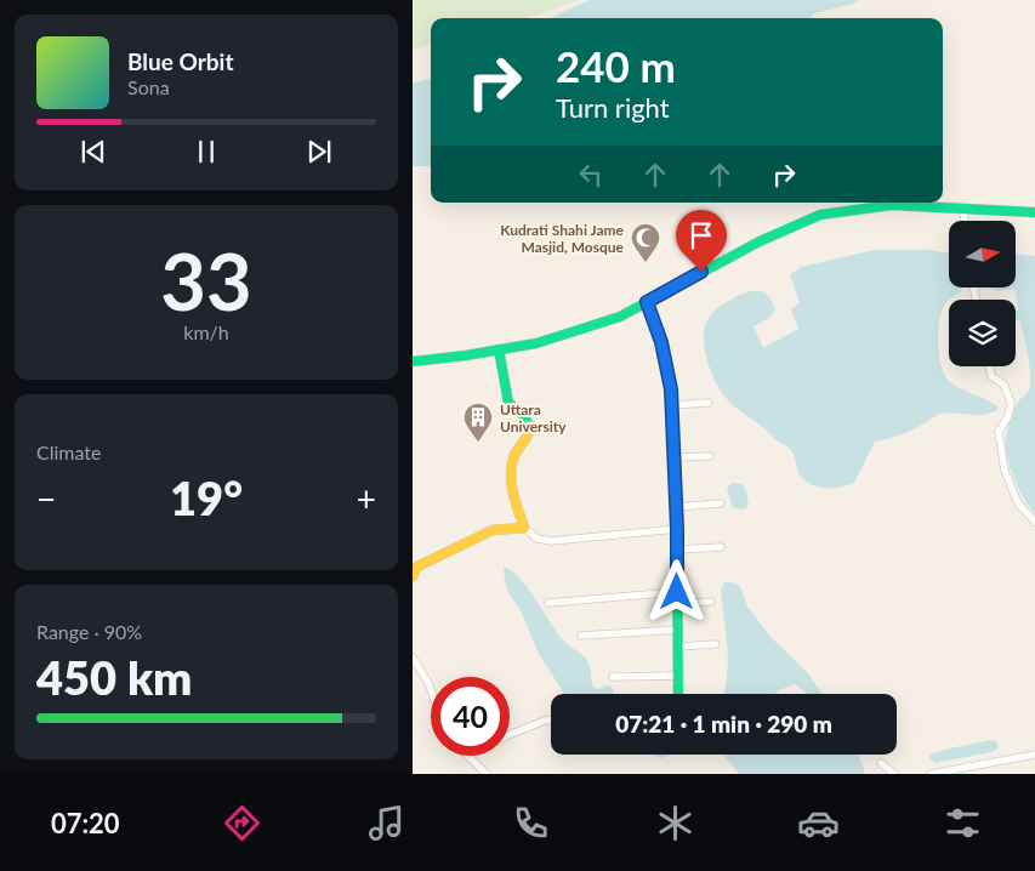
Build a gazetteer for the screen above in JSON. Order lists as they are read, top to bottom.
{
  "places": {
    "mosque": ["Kudrati Shahi Jame Masjid, Mosque"],
    "building": ["Uttara University"]
  },
  "north": "right",
  "page": {
    "turn": ["240 m", "Turn right"],
    "song": ["Blue Orbit", "Sona"],
    "tile": [
      ["33", "km/h"],
      "Climate",
      ["Range · 90%", "450 km"]
    ],
    "heat": ["−", "19°", "+"],
    "limit": "40",
    "trip": "07:21 · 1 min · 290 m",
    "tabs": "07:20"
  }
}
